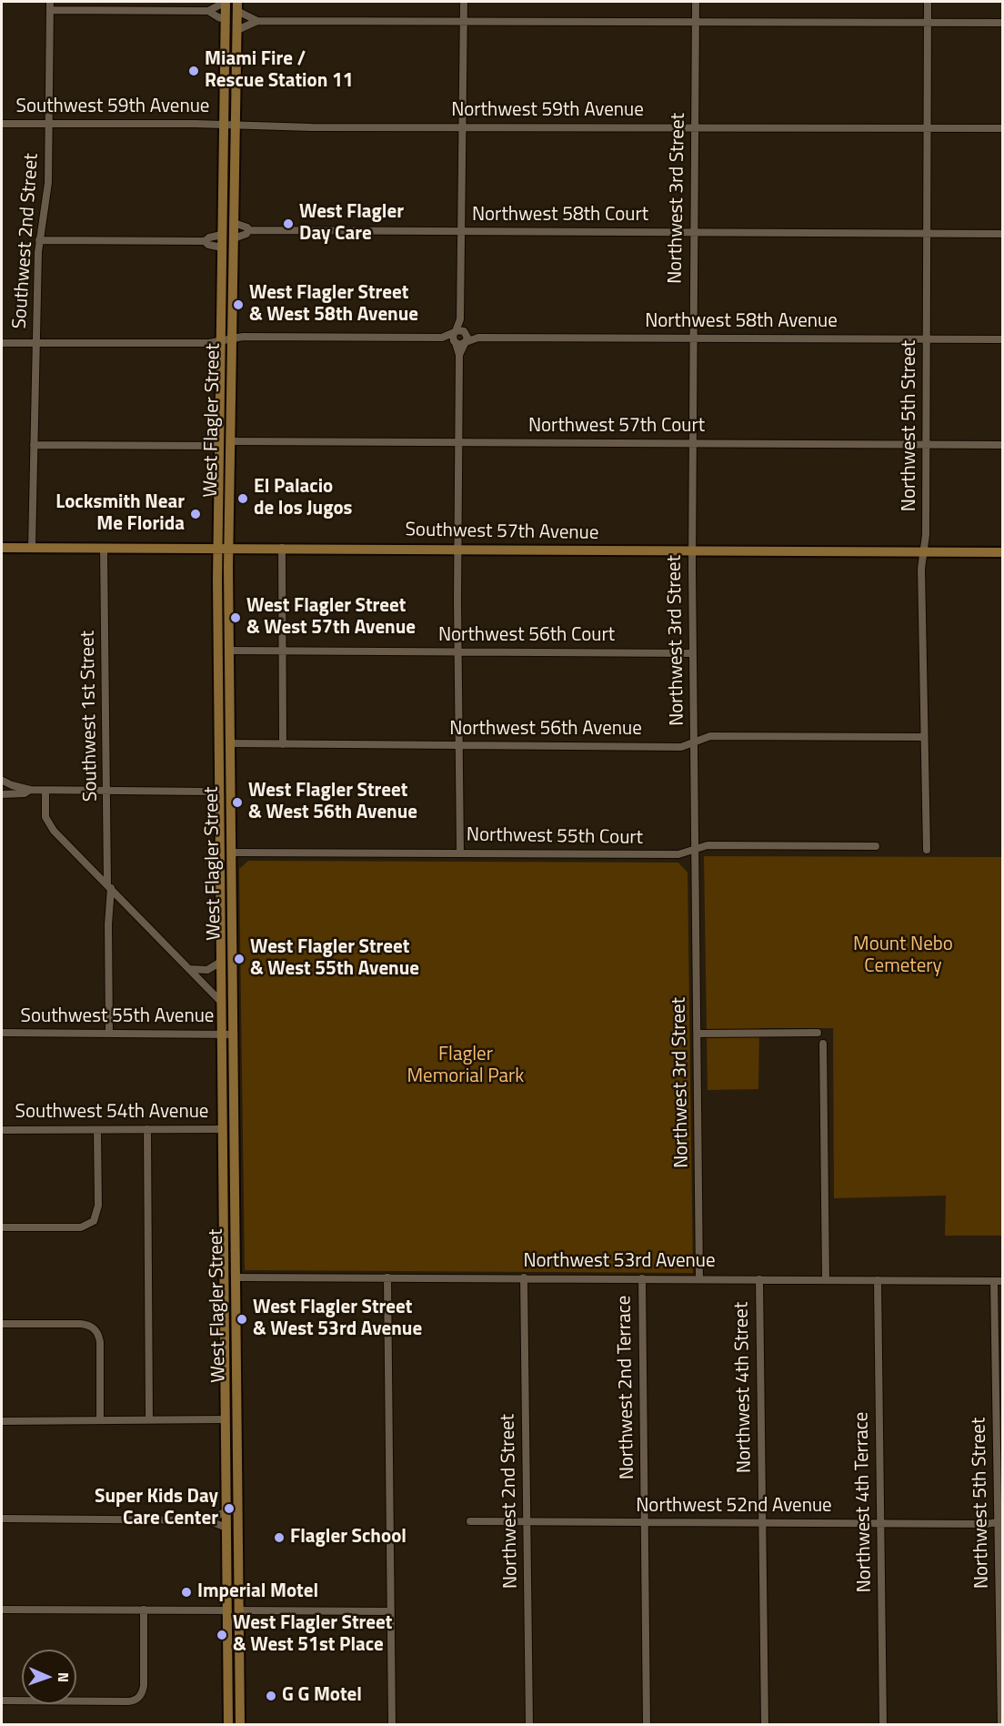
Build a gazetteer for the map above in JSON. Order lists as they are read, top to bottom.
{
  "streets": {
    "main road": ["West Flagler Street", "Southwest 57th Avenue"],
    "street": [
      "Southwest 59th Avenue",
      "Northwest 59th Avenue",
      "Northwest 3rd Street",
      "Northwest 58th Court",
      "Southwest 2nd Street",
      "Northwest 58th Avenue",
      "Northwest 5th Street",
      "Northwest 57th Court",
      "Northwest 56th Court",
      "Southwest 1st Street",
      "Northwest 56th Avenue",
      "Northwest 55th Court",
      "Southwest 55th Avenue",
      "Southwest 54th Avenue",
      "Northwest 53rd Avenue",
      "Northwest 2nd Terrace",
      "Northwest 4th Street",
      "Northwest 2nd Street",
      "Northwest 4th Terrace",
      "Northwest 52nd Avenue"
    ]
  },
  "crossings": [
    ["Southwest 59th Avenue", "Northwest 59th Avenue"],
    ["Southwest 59th Avenue", "Southwest 2nd Street"],
    ["Southwest 59th Avenue", "West Flagler Street"],
    ["Northwest 59th Avenue", "Northwest 3rd Street"],
    ["Northwest 59th Avenue", "West Flagler Street"],
    ["Northwest 59th Avenue", "Northwest 5th Street"],
    ["Northwest 3rd Street", "Northwest 58th Court"],
    ["Northwest 3rd Street", "Northwest 58th Avenue"],
    ["Northwest 3rd Street", "Northwest 57th Court"],
    ["Northwest 3rd Street", "Southwest 57th Avenue"],
    ["Northwest 3rd Street", "Northwest 56th Court"],
    ["Northwest 3rd Street", "Northwest 56th Avenue"],
    ["Northwest 3rd Street", "Northwest 55th Court"],
    ["Northwest 3rd Street", "Northwest 53rd Avenue"],
    ["Northwest 58th Court", "West Flagler Street"],
    ["Northwest 58th Court", "Northwest 5th Street"],
    ["Southwest 2nd Street", "Southwest 57th Avenue"],
    ["Northwest 58th Avenue", "Northwest 5th Street"],
    ["West Flagler Street", "Northwest 57th Court"],
    ["West Flagler Street", "Southwest 57th Avenue"],
    ["West Flagler Street", "Northwest 56th Court"],
    ["West Flagler Street", "Northwest 56th Avenue"],
    ["West Flagler Street", "Northwest 55th Court"],
    ["West Flagler Street", "Southwest 55th Avenue"],
    ["West Flagler Street", "Southwest 54th Avenue"],
    ["West Flagler Street", "Northwest 53rd Avenue"],
    ["Northwest 5th Street", "Northwest 57th Court"],
    ["Northwest 5th Street", "Southwest 57th Avenue"],
    ["Northwest 5th Street", "Northwest 56th Avenue"],
    ["Northwest 5th Street", "Northwest 53rd Avenue"],
    ["Northwest 5th Street", "Northwest 52nd Avenue"],
    ["Southwest 57th Avenue", "Southwest 1st Street"],
    ["Southwest 1st Street", "Southwest 55th Avenue"],
    ["Northwest 53rd Avenue", "Northwest 2nd Terrace"],
    ["Northwest 53rd Avenue", "Northwest 4th Street"],
    ["Northwest 53rd Avenue", "Northwest 2nd Street"],
    ["Northwest 53rd Avenue", "Northwest 4th Terrace"],
    ["Northwest 2nd Terrace", "Northwest 52nd Avenue"],
    ["Northwest 4th Street", "Northwest 52nd Avenue"],
    ["Northwest 2nd Street", "Northwest 52nd Avenue"],
    ["Northwest 4th Terrace", "Northwest 52nd Avenue"]
  ],
  "parks": ["Mount Nebo Cemetery", "Flagler Memorial Park"],
  "places": [
    "Miami Fire / Rescue Station 11",
    "West Flagler Day Care",
    "West Flagler Street & West 58th Avenue",
    "El Palacio de los Jugos",
    "Locksmith Near Me Florida",
    "West Flagler Street & West 57th Avenue",
    "West Flagler Street & West 56th Avenue",
    "West Flagler Street & West 55th Avenue",
    "West Flagler Street & West 53rd Avenue",
    "Super Kids Day Care Center",
    "Flagler School",
    "Imperial Motel",
    "West Flagler Street & West 51st Place",
    "G G Motel"
  ],
  "north": "right"
}
